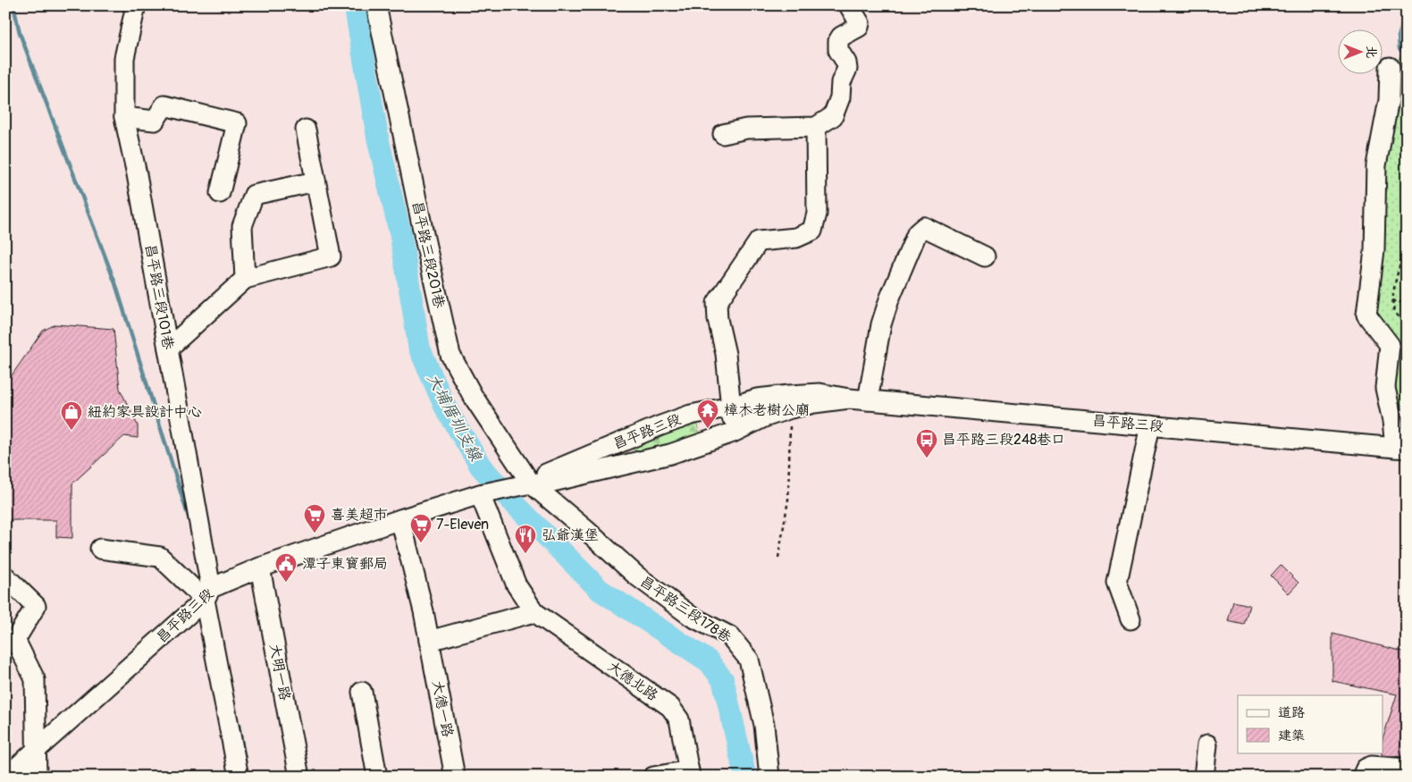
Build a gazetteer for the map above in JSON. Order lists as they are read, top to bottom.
{
  "streets": {
    "street": [
      "昌平路三段201巷",
      "昌平路三段101巷",
      "昌平路三段",
      "昌平路三段178巷",
      "大明一路",
      "大德北路",
      "大德一路"
    ]
  },
  "crossings": [
    ["昌平路三段201巷", "昌平路三段"],
    ["昌平路三段201巷", "昌平路三段178巷"],
    ["昌平路三段101巷", "昌平路三段"],
    ["昌平路三段", "昌平路三段178巷"],
    ["昌平路三段", "大明一路"],
    ["昌平路三段", "大德一路"]
  ],
  "water": ["大埔厝圳支線"],
  "places": {
    "temple": ["樟木老樹公廟"],
    "shop": ["紐約家具設計中心"],
    "bus stop": ["昌平路三段248巷口"],
    "supermarket": ["喜美超市", "7-Eleven"],
    "restaurant": ["弘爺漢堡"],
    "public building": ["潭子東寶郵局"]
  },
  "legend": ["道路", "建築"],
  "north": "right"
}
